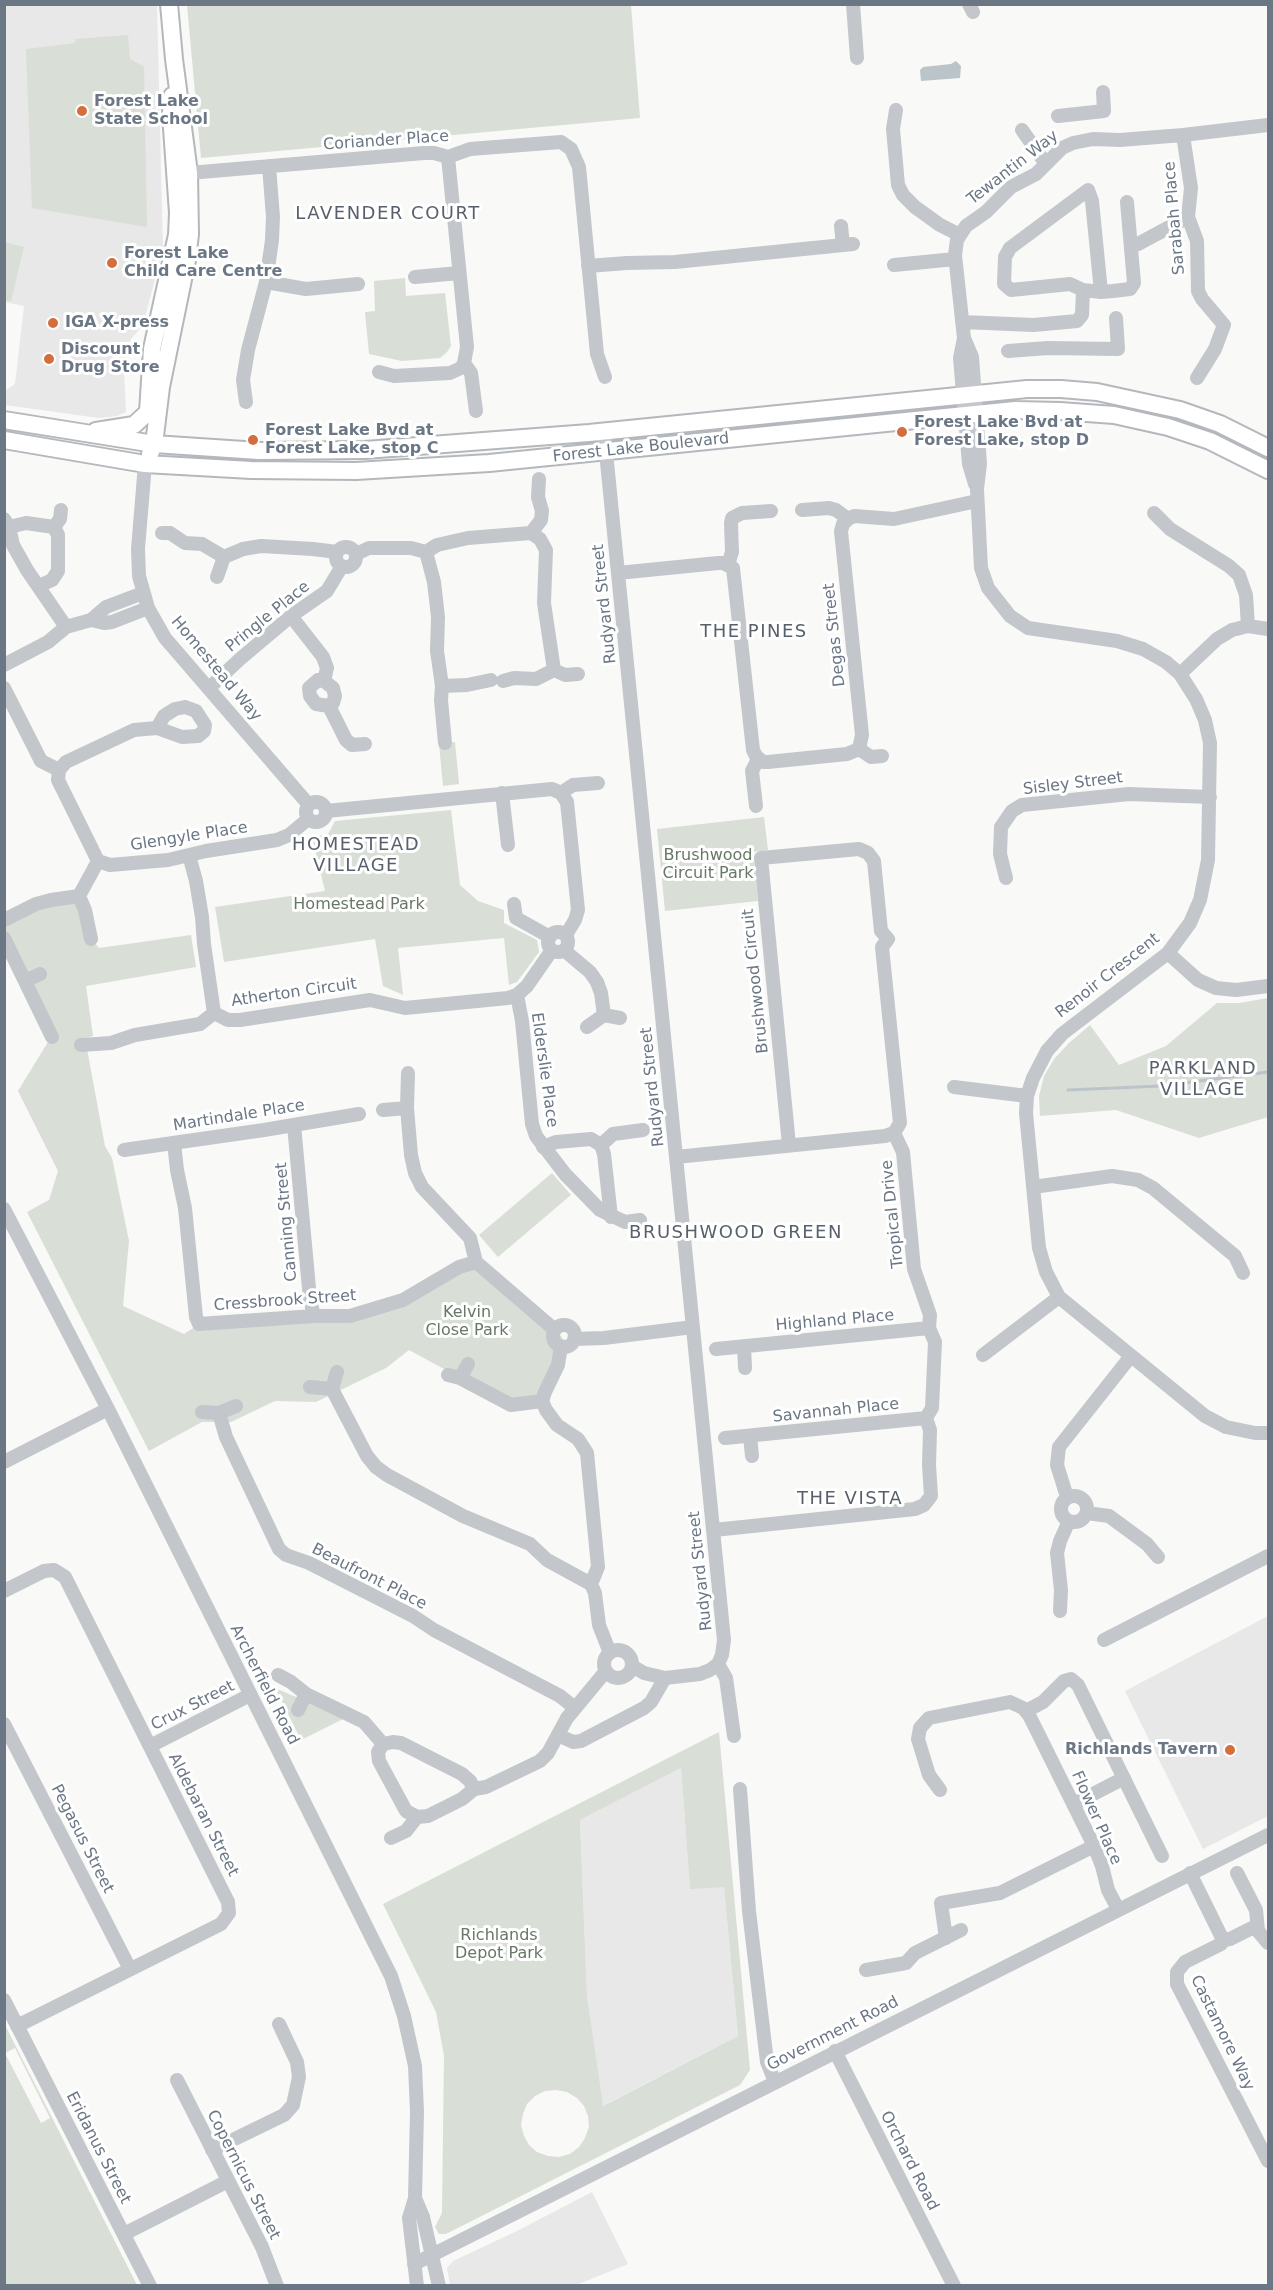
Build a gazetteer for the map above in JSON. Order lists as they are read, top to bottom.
{
  "streets": {
    "main road": ["Forest Lake Boulevard"],
    "street": [
      "Coriander Place",
      "Tewantin Way",
      "Sarabah Place",
      "Rudyard Street",
      "Pringle Place",
      "Degas Street",
      "Homestead Way",
      "Sisley Street",
      "Glengyle Place",
      "Renoir Crescent",
      "Brushwood Circuit",
      "Atherton Circuit",
      "Elderslie Place",
      "Martindale Place",
      "Tropical Drive",
      "Canning Street",
      "Cressbrook Street",
      "Highland Place",
      "Savannah Place",
      "Beaufront Place",
      "Archerfield Road",
      "Crux Street",
      "Aldebaran Street",
      "Flower Place",
      "Pegasus Street",
      "Castamore Way",
      "Government Road",
      "Eridanus Street",
      "Orchard Road",
      "Copernicus Street"
    ]
  },
  "crossings": [
    ["Tewantin Way", "Sarabah Place"],
    ["Forest Lake Boulevard", "Rudyard Street"],
    ["Forest Lake Boulevard", "Homestead Way"],
    ["Forest Lake Boulevard", "Renoir Crescent"],
    ["Rudyard Street", "Tropical Drive"],
    ["Pringle Place", "Homestead Way"],
    ["Homestead Way", "Glengyle Place"],
    ["Sisley Street", "Renoir Crescent"],
    ["Glengyle Place", "Atherton Circuit"],
    ["Brushwood Circuit", "Tropical Drive"],
    ["Atherton Circuit", "Elderslie Place"],
    ["Martindale Place", "Canning Street"],
    ["Martindale Place", "Cressbrook Street"],
    ["Tropical Drive", "Highland Place"],
    ["Tropical Drive", "Savannah Place"],
    ["Canning Street", "Cressbrook Street"],
    ["Archerfield Road", "Crux Street"],
    ["Archerfield Road", "Government Road"],
    ["Crux Street", "Aldebaran Street"],
    ["Aldebaran Street", "Pegasus Street"],
    ["Aldebaran Street", "Eridanus Street"],
    ["Flower Place", "Government Road"],
    ["Government Road", "Orchard Road"]
  ],
  "districts": [
    "LAVENDER COURT",
    "THE PINES",
    "HOMESTEAD VILLAGE",
    "PARKLAND VILLAGE",
    "BRUSHWOOD GREEN",
    "THE VISTA"
  ],
  "parks": [
    "Brushwood Circuit Park",
    "Homestead Park",
    "Kelvin Close Park",
    "Richlands Depot Park"
  ],
  "places": [
    "Forest Lake State School",
    "Forest Lake Child Care Centre",
    "IGA X-press",
    "Discount Drug Store",
    "Forest Lake Bvd at Forest Lake, stop D",
    "Forest Lake Bvd at Forest Lake, stop C",
    "Richlands Tavern"
  ]
}
